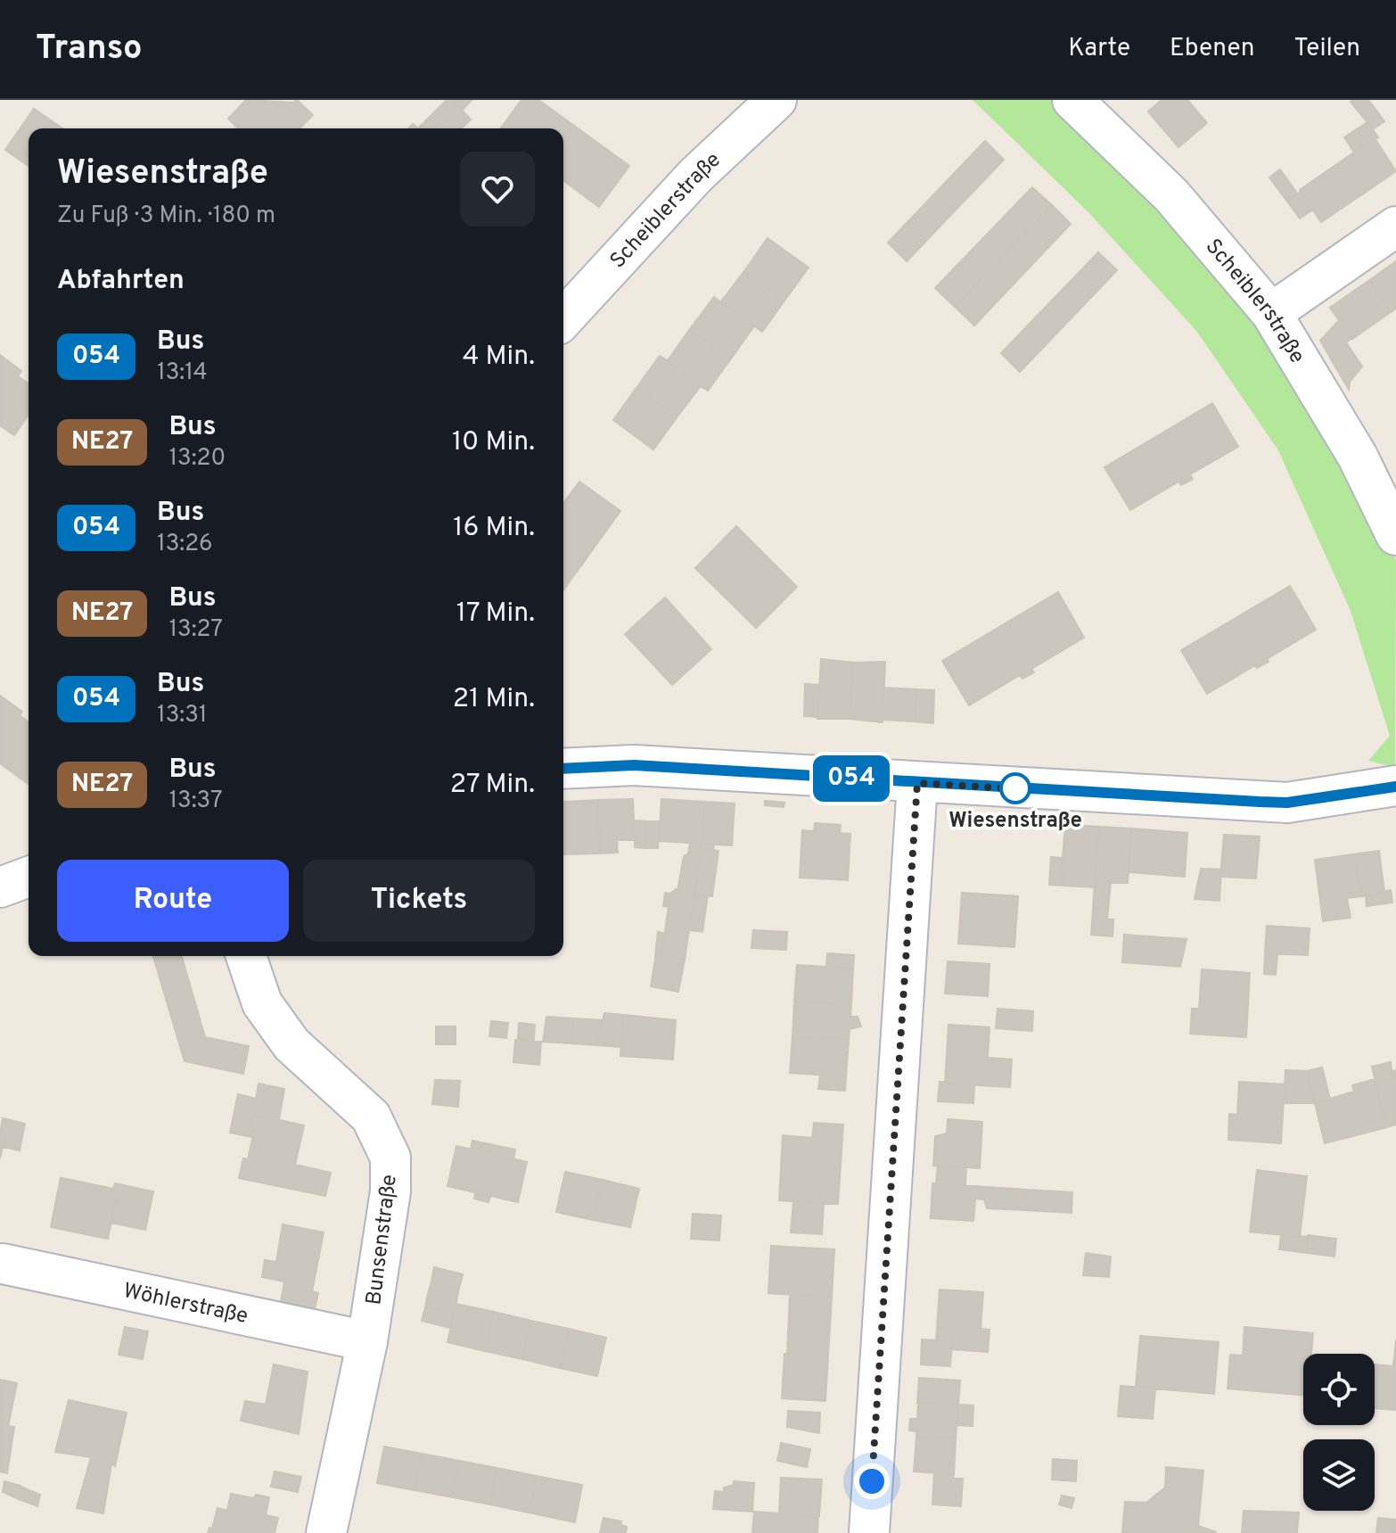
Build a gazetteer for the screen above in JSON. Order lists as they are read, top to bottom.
{
  "streets": {
    "street": ["Scheiblerstraße", "Bunsenstraße", "Wöhlerstraße"]
  },
  "crossings": [
    ["Bunsenstraße", "Wöhlerstraße"]
  ],
  "places": ["Wiesenstraße"],
  "lines": ["bus line 054"],
  "page": {
    "header": "Transo",
    "nav": ["Karte", "Ebenen", "Teilen"],
    "on_map": "054",
    "heading": [
      ["Wiesenstraße", "Zu Fuß · 3 Min. · 180 m"],
      "Abfahrten"
    ],
    "list": [
      {
        "mark": "054",
        "name": "Bus",
        "note": "13:14",
        "value": "4 Min."
      },
      {
        "mark": "NE27",
        "name": "Bus",
        "note": "13:20",
        "value": "10 Min."
      },
      {
        "mark": "054",
        "name": "Bus",
        "note": "13:26",
        "value": "16 Min."
      },
      {
        "mark": "NE27",
        "name": "Bus",
        "note": "13:27",
        "value": "17 Min."
      },
      {
        "mark": "054",
        "name": "Bus",
        "note": "13:31",
        "value": "21 Min."
      },
      {
        "mark": "NE27",
        "name": "Bus",
        "note": "13:37",
        "value": "27 Min."
      }
    ],
    "buttons": ["Route", "Tickets"]
  }
}
